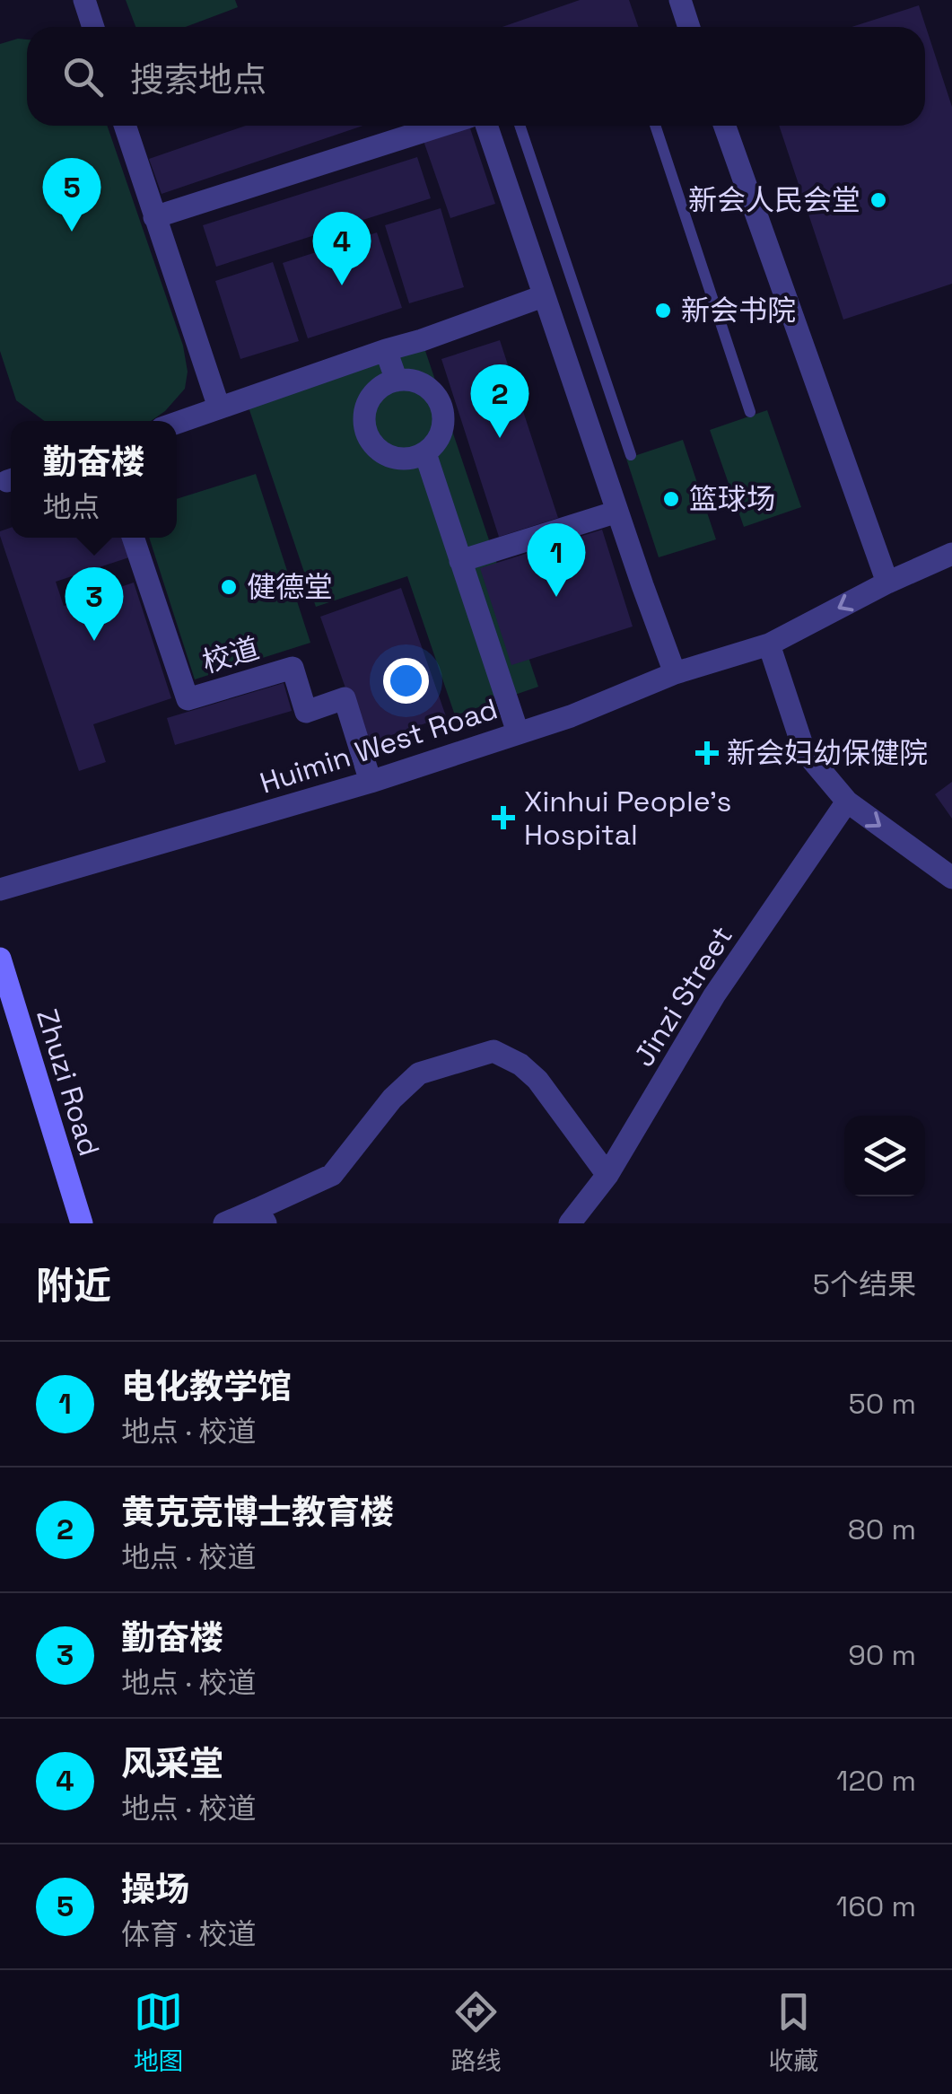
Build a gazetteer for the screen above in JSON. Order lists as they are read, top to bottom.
{
  "streets": {
    "street": [
      "校道",
      "Huimin West Road",
      "Jinzi Street",
      "Zhuzi Road"
    ]
  },
  "crossings": [
    ["校道", "Huimin West Road"]
  ],
  "places": {
    "other": [
      "新会人民会堂",
      "新会书院",
      "篮球场",
      "健德堂"
    ],
    "health": ["新会妇幼保健院", "Xinhui People's Hospital"]
  },
  "page": {
    "search": "搜索地点",
    "pins": [
      "5",
      "4",
      "2",
      "1",
      "3"
    ],
    "popup": ["勤奋楼", "地点"],
    "heading": ["附近", "5个结果"],
    "list": [
      {
        "mark": "1",
        "name": "电化教学馆",
        "note": "地点 · 校道",
        "value": "50 m"
      },
      {
        "mark": "2",
        "name": "黄克竞博士教育楼",
        "note": "地点 · 校道",
        "value": "80 m"
      },
      {
        "mark": "3",
        "name": "勤奋楼",
        "note": "地点 · 校道",
        "value": "90 m"
      },
      {
        "mark": "4",
        "name": "风采堂",
        "note": "地点 · 校道",
        "value": "120 m"
      },
      {
        "mark": "5",
        "name": "操场",
        "note": "体育 · 校道",
        "value": "160 m"
      }
    ],
    "nav": ["地图", "路线", "收藏"]
  }
}
